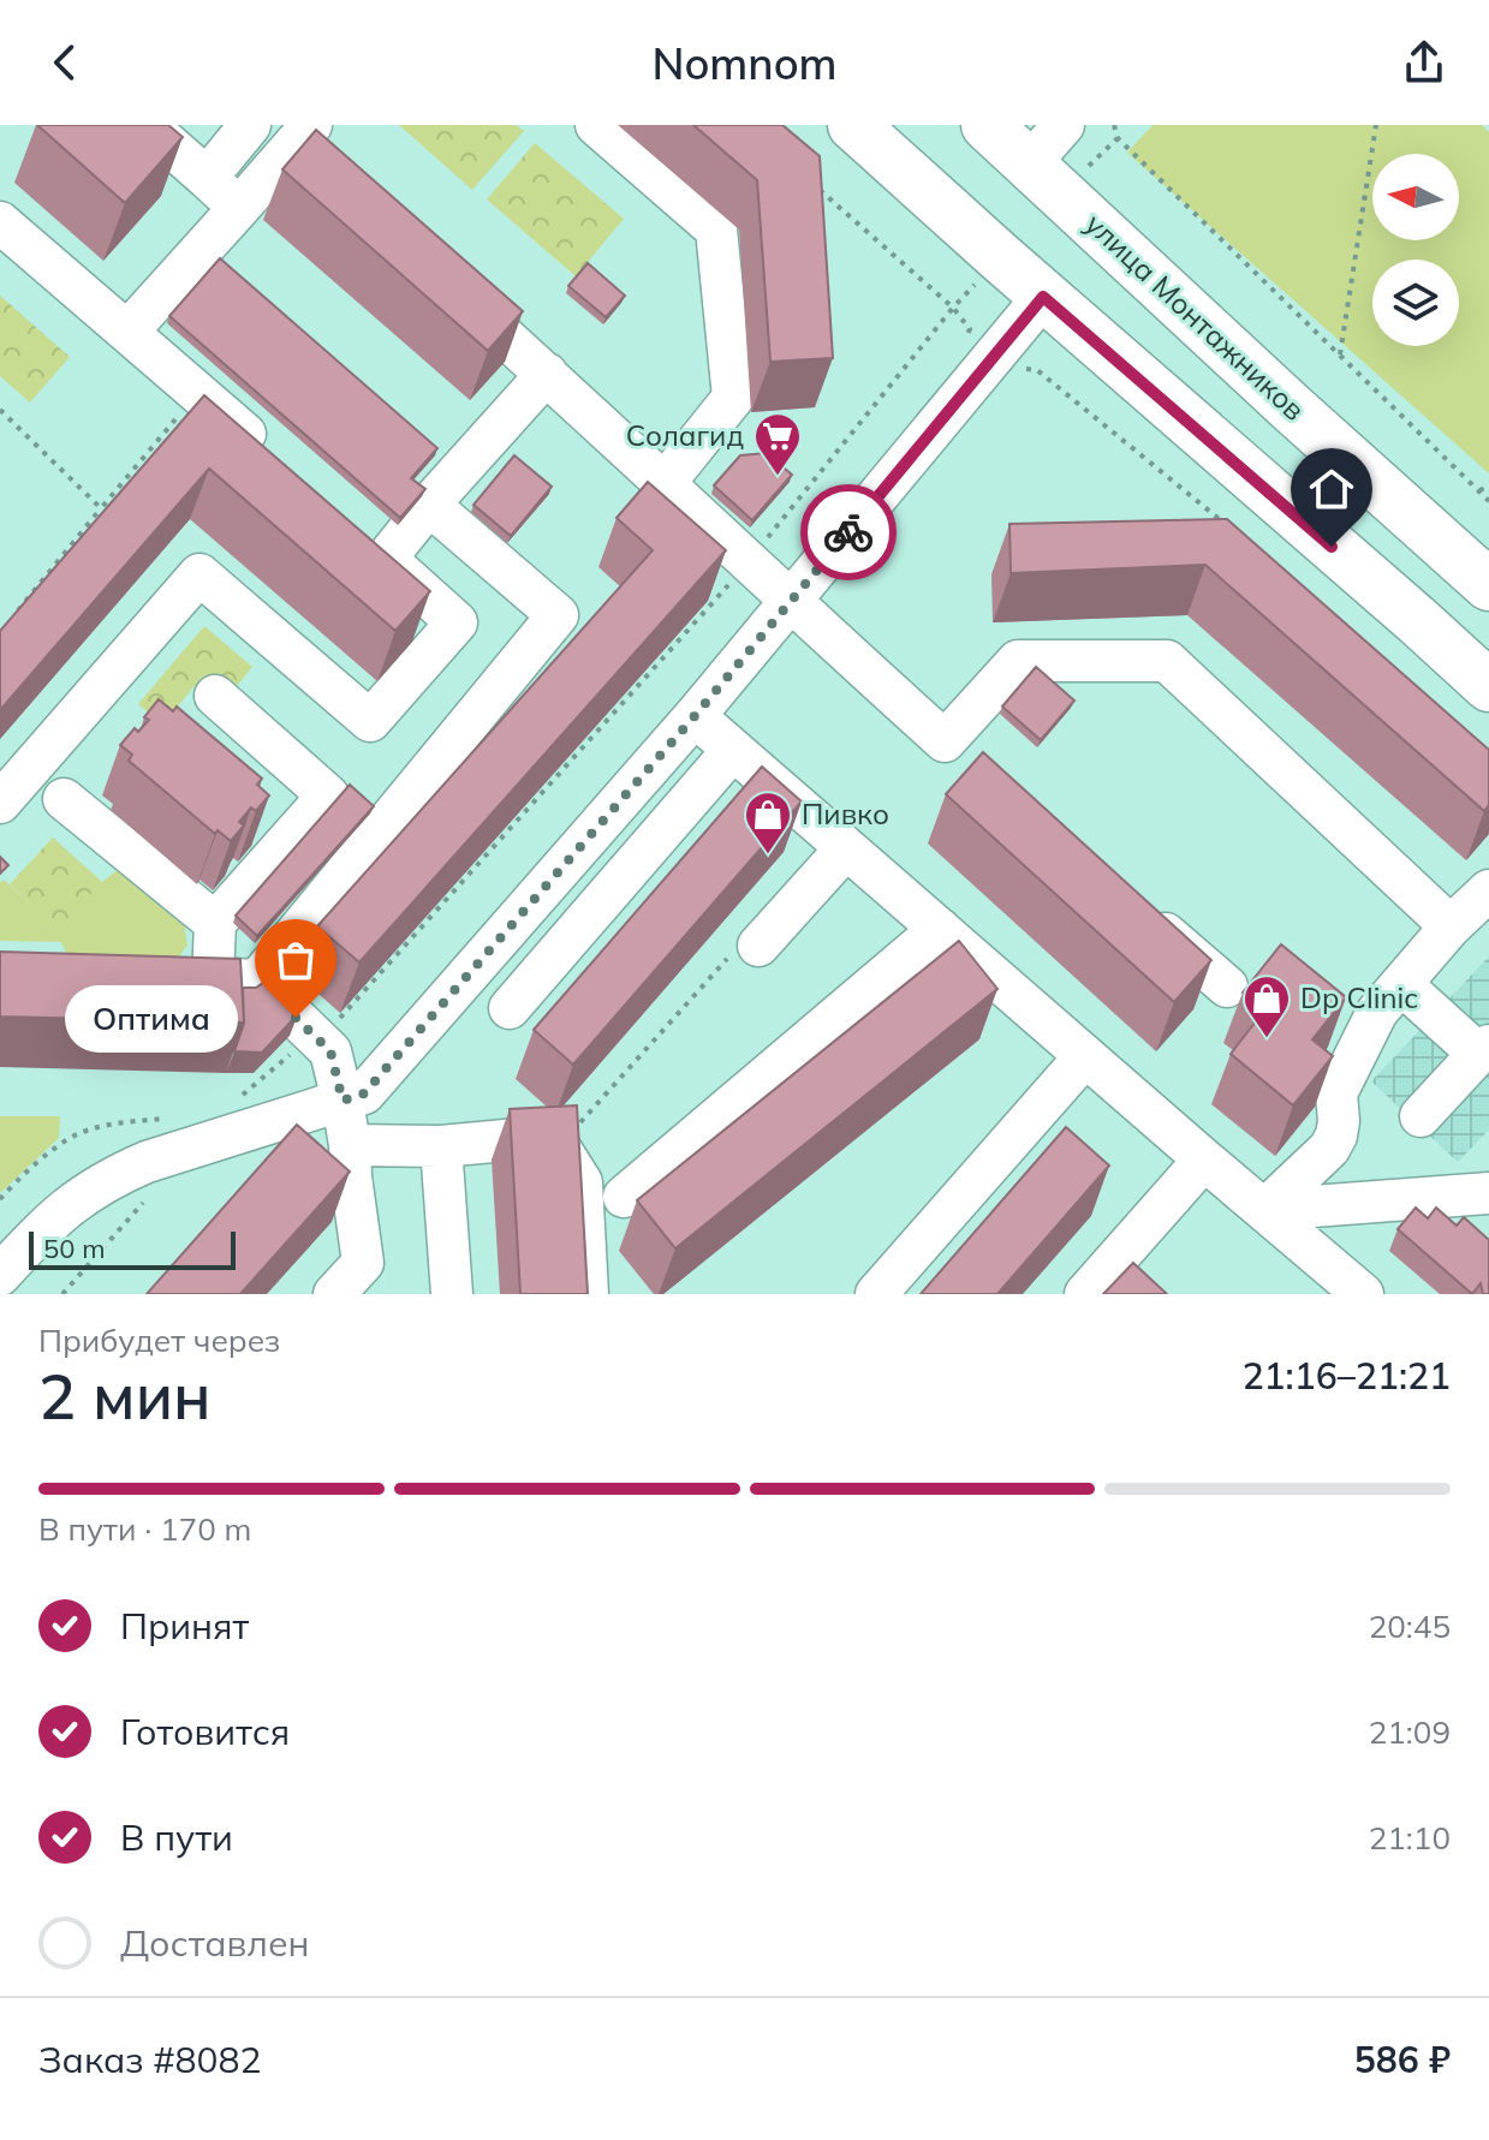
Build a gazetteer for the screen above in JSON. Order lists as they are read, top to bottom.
{
  "streets": {
    "main road": ["улица Монтажников"]
  },
  "places": {
    "supermarket": ["Солагид"],
    "shop": ["Пивко", "Dp Clinic"],
    "other": ["Оптима"]
  },
  "scale_bar": "50 m",
  "north": "left",
  "page": {
    "header": "Nomnom",
    "bubble": "Оптима",
    "scale": "50 m",
    "heading": ["2 мин", "Прибудет через", "21:16–21:21"],
    "panel": ["Заказ #8082", "586 ₽"],
    "bar": "В пути · 170 m",
    "list": [
      ["Принят", "20:45"],
      ["Готовится", "21:09"],
      ["В пути", "21:10"],
      "Доставлен"
    ]
  }
}
